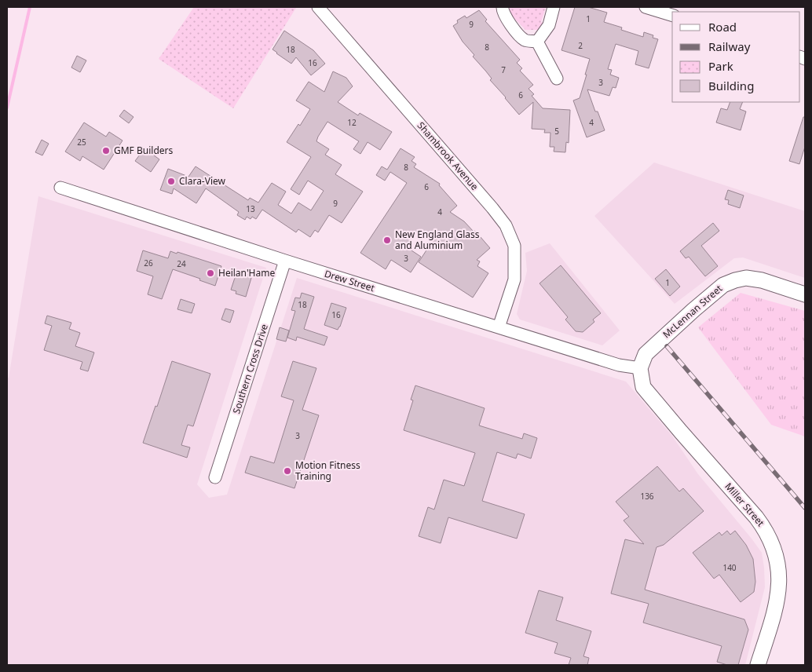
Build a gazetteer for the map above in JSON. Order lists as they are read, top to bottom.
{
  "streets": {
    "street": [
      "Shambrook Avenue",
      "Drew Street",
      "McLennan Street",
      "Southern Cross Drive",
      "Miller Street"
    ]
  },
  "crossings": [
    ["Shambrook Avenue", "Drew Street"],
    ["Drew Street", "McLennan Street"],
    ["Drew Street", "Southern Cross Drive"],
    ["Drew Street", "Miller Street"],
    ["McLennan Street", "Miller Street"]
  ],
  "places": [
    "GMF Builders",
    "Clara-View",
    "New England Glass and Aluminium",
    "Heilan'Hame",
    "Motion Fitness Training"
  ],
  "house_numbers": [
    "1",
    "9",
    "2",
    "8",
    "18",
    "16",
    "7",
    "3",
    "6",
    "12",
    "4",
    "5",
    "25",
    "8",
    "6",
    "9",
    "13",
    "4",
    "3",
    "26",
    "24",
    "1",
    "18",
    "16",
    "3",
    "136",
    "140"
  ],
  "legend": [
    "Road",
    "Railway",
    "Park",
    "Building"
  ]
}
